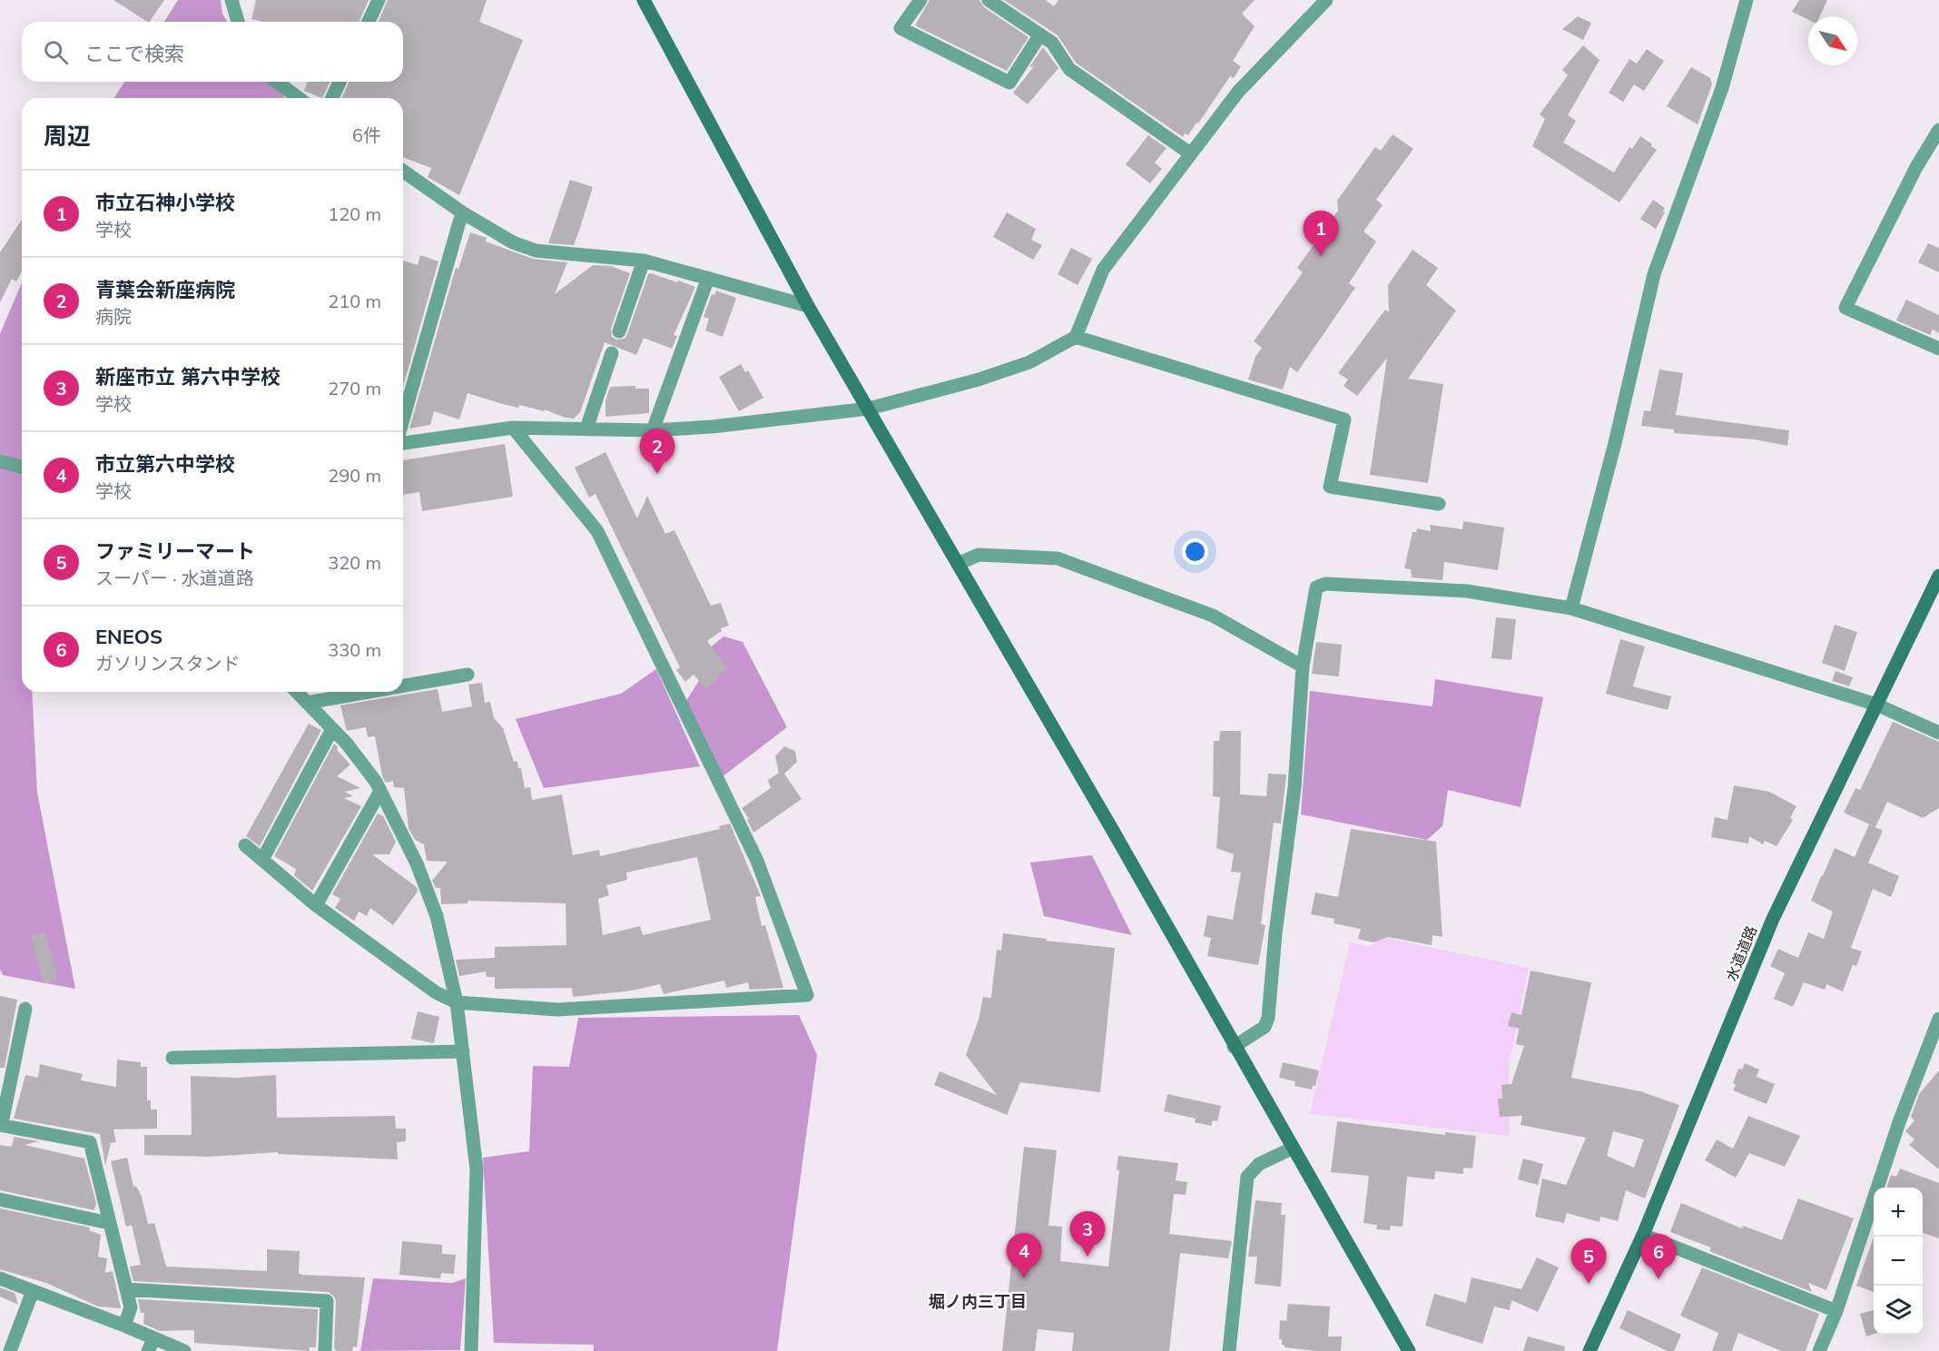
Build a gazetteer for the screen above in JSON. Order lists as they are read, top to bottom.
{
  "streets": {
    "street": ["水道道路"]
  },
  "districts": ["堀ノ内三丁目"],
  "north": "bottom right",
  "page": {
    "search": "ここで検索",
    "heading": ["周辺", "6件"],
    "list": [
      {
        "mark": "1",
        "name": "市立石神小学校",
        "note": "学校",
        "value": "120 m"
      },
      {
        "mark": "2",
        "name": "青葉会新座病院",
        "note": "病院",
        "value": "210 m"
      },
      {
        "mark": "3",
        "name": "新座市立 第六中学校",
        "note": "学校",
        "value": "270 m"
      },
      {
        "mark": "4",
        "name": "市立第六中学校",
        "note": "学校",
        "value": "290 m"
      },
      {
        "mark": "5",
        "name": "ファミリーマート",
        "note": "スーパー · 水道道路",
        "value": "320 m"
      },
      {
        "mark": "6",
        "name": "ENEOS",
        "note": "ガソリンスタンド",
        "value": "330 m"
      }
    ],
    "pins": [
      "1",
      "2",
      "3",
      "4",
      "6",
      "5"
    ],
    "map_buttons": ["+", "−"]
  }
}
